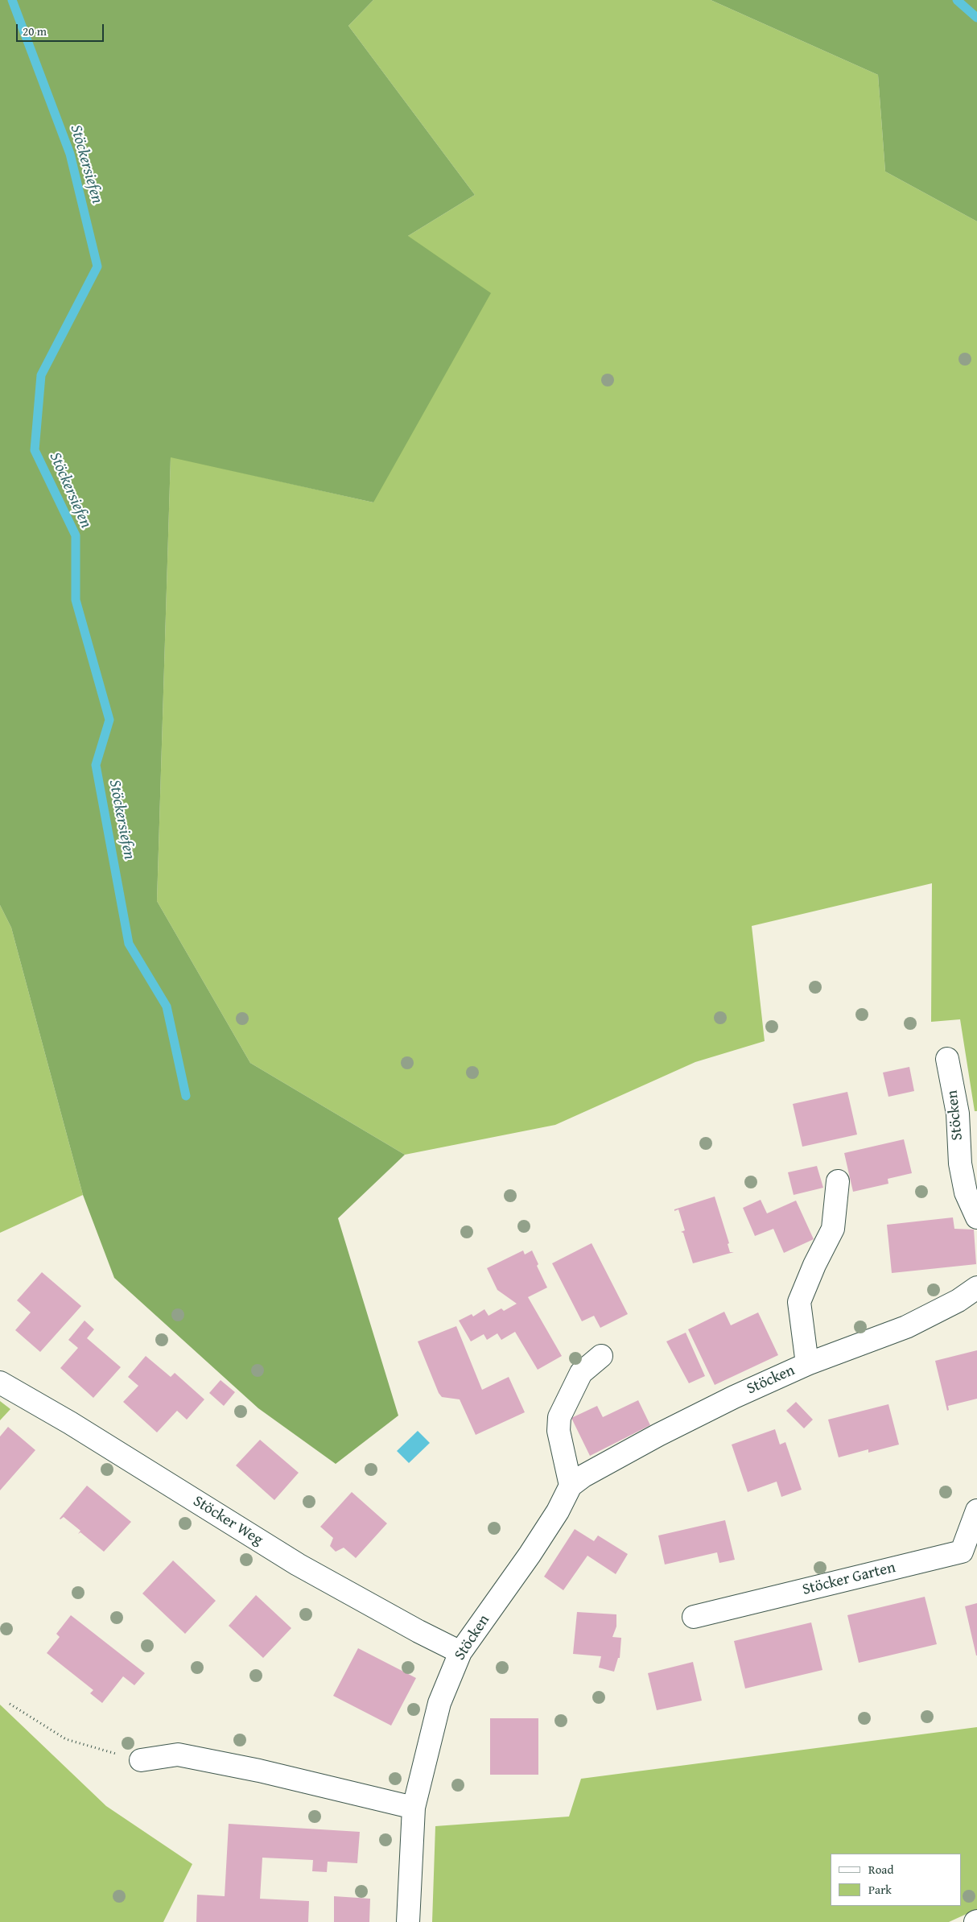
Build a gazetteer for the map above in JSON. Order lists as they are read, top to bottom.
{
  "streets": {
    "street": ["Stöcken", "Stöcker Weg", "Stöcker Garten"]
  },
  "crossings": [
    ["Stöcken", "Stöcker Weg"]
  ],
  "water": ["Stöckersiefen"],
  "legend": ["Road", "Park"],
  "scale_bar": "20 m"
}
